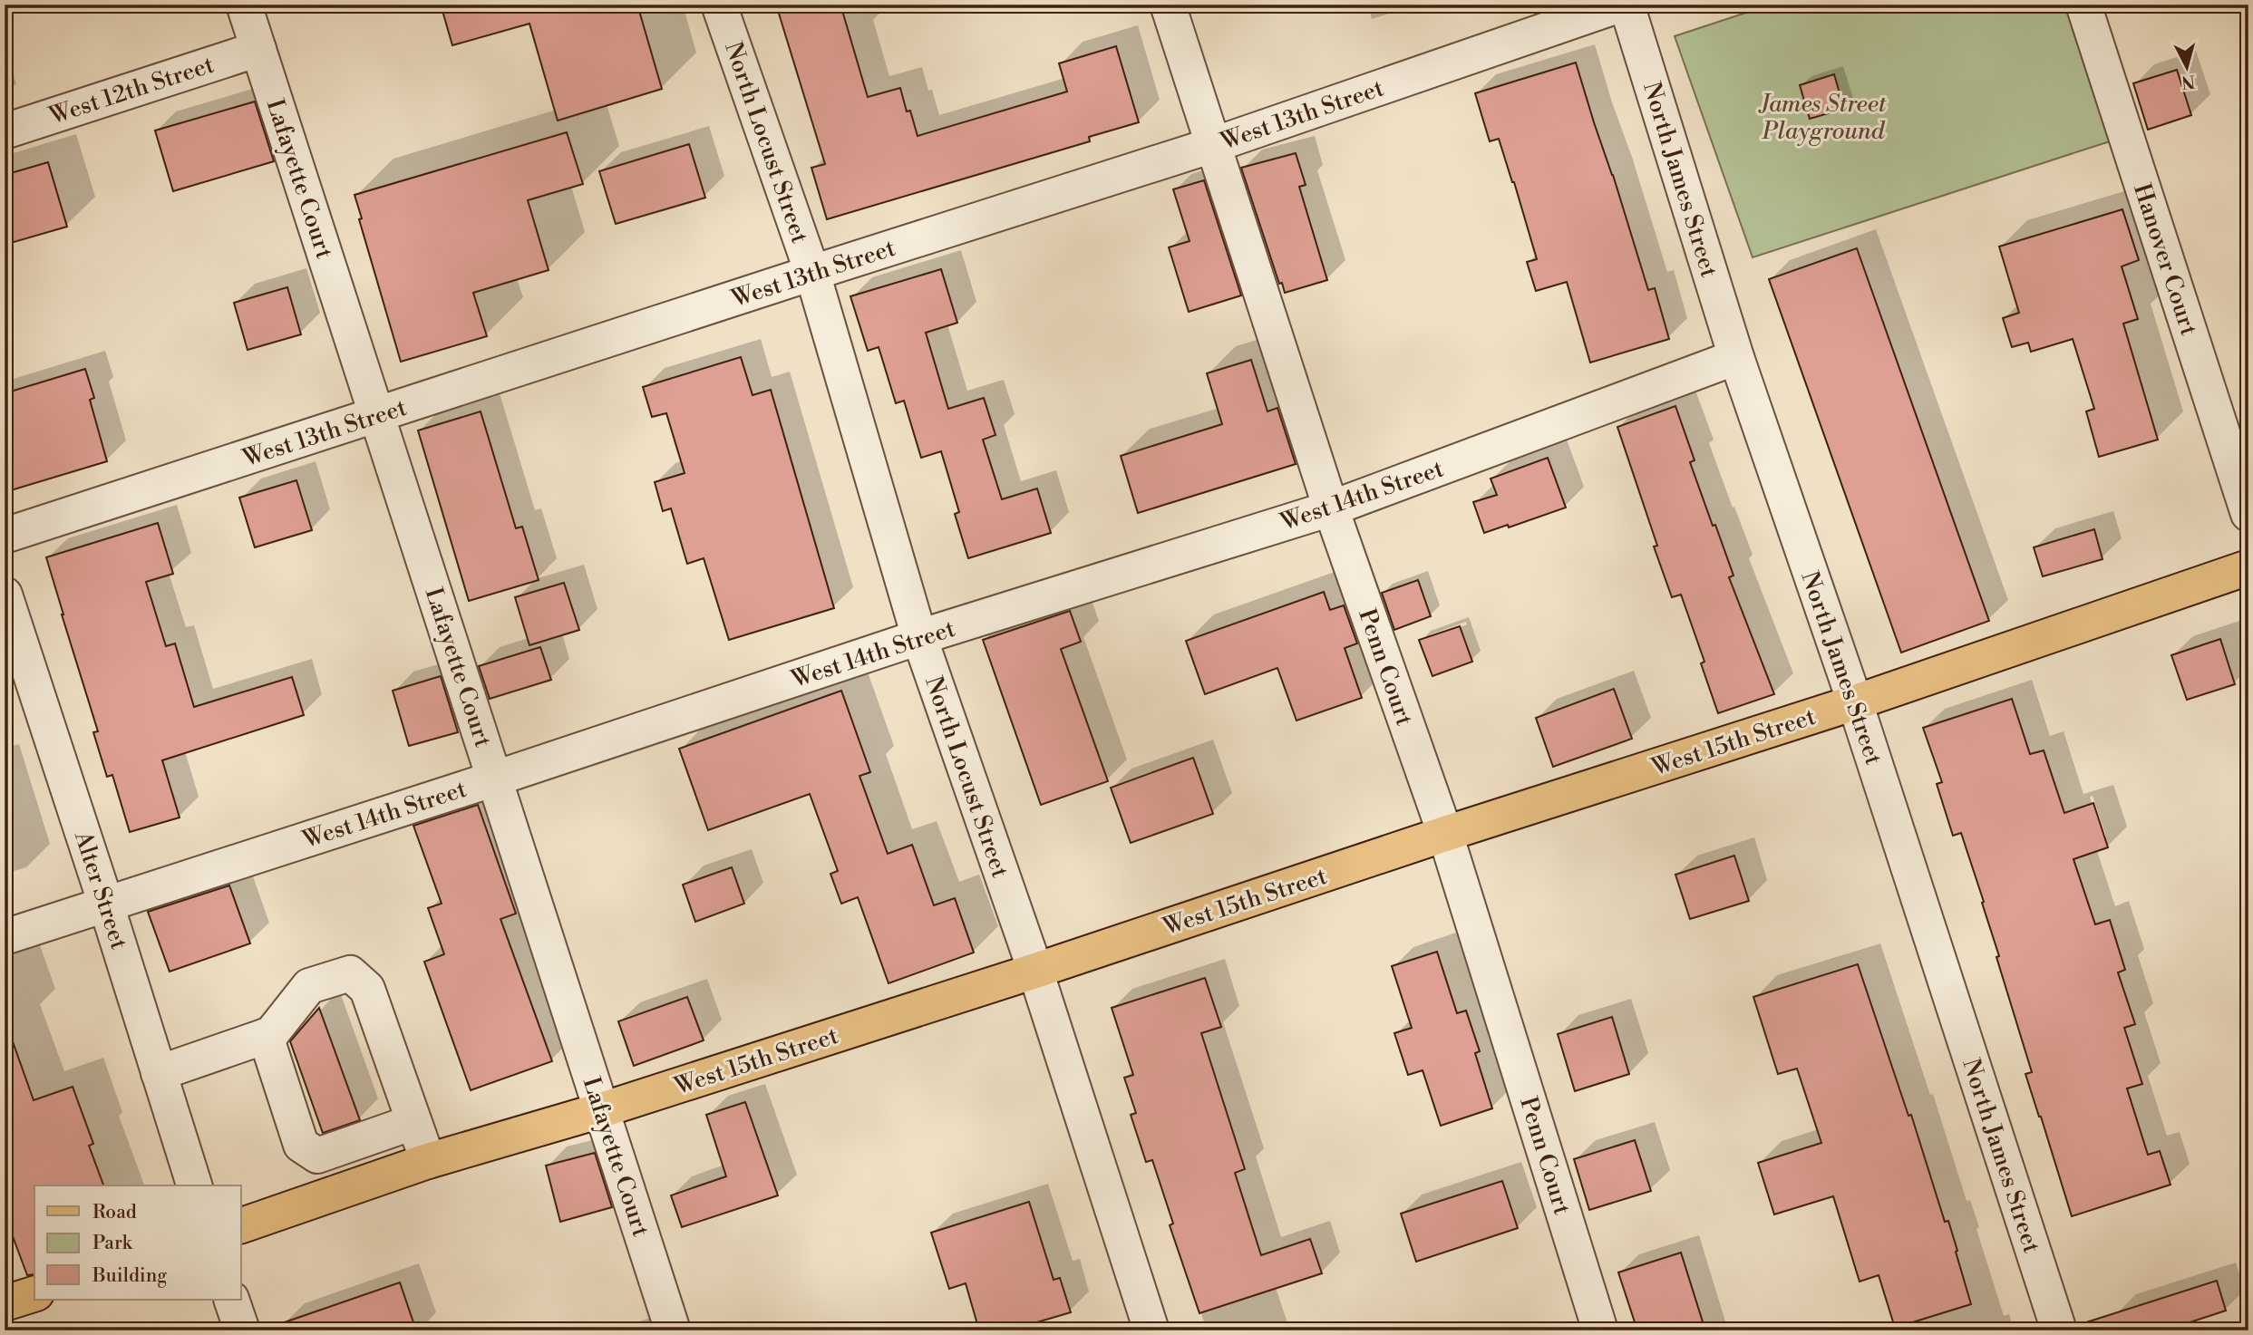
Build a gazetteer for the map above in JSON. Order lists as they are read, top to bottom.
{
  "streets": {
    "main road": ["West 15th Street"],
    "street": [
      "West 12th Street",
      "West 13th Street",
      "North Locust Street",
      "Lafayette Court",
      "North James Street",
      "Hanover Court",
      "West 14th Street",
      "Penn Court",
      "Alter Street"
    ]
  },
  "crossings": [
    ["West 12th Street", "Lafayette Court"],
    ["West 13th Street", "North Locust Street"],
    ["West 13th Street", "Lafayette Court"],
    ["West 13th Street", "Penn Court"],
    ["North Locust Street", "West 14th Street"],
    ["North Locust Street", "West 15th Street"],
    ["Lafayette Court", "West 14th Street"],
    ["Lafayette Court", "West 15th Street"],
    ["North James Street", "West 14th Street"],
    ["North James Street", "West 15th Street"],
    ["West 14th Street", "Penn Court"],
    ["West 14th Street", "Alter Street"],
    ["Penn Court", "West 15th Street"]
  ],
  "parks": ["James Street Playground"],
  "legend": ["Road", "Park", "Building"],
  "north": "bottom"
}
